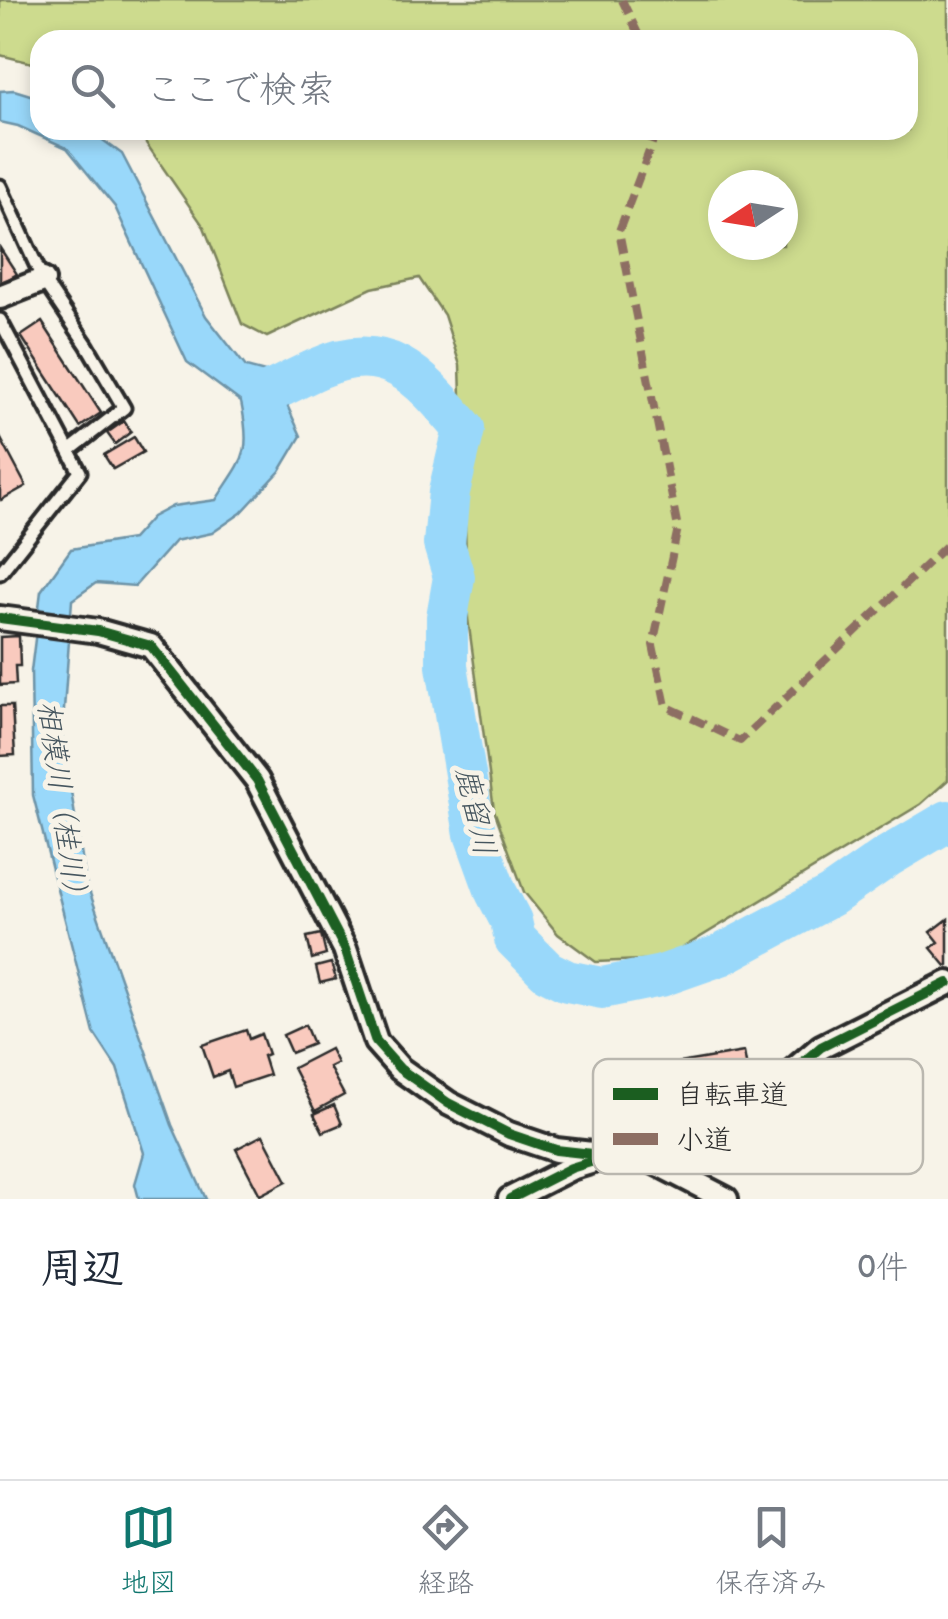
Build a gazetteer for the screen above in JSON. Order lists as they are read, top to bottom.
{
  "water": ["相模川（桂川）", "鹿留川"],
  "legend": ["自転車道", "小道"],
  "north": "left",
  "page": {
    "search": "ここで検索",
    "heading": ["周辺", "0件"],
    "nav": ["地図", "経路", "保存済み"]
  }
}
